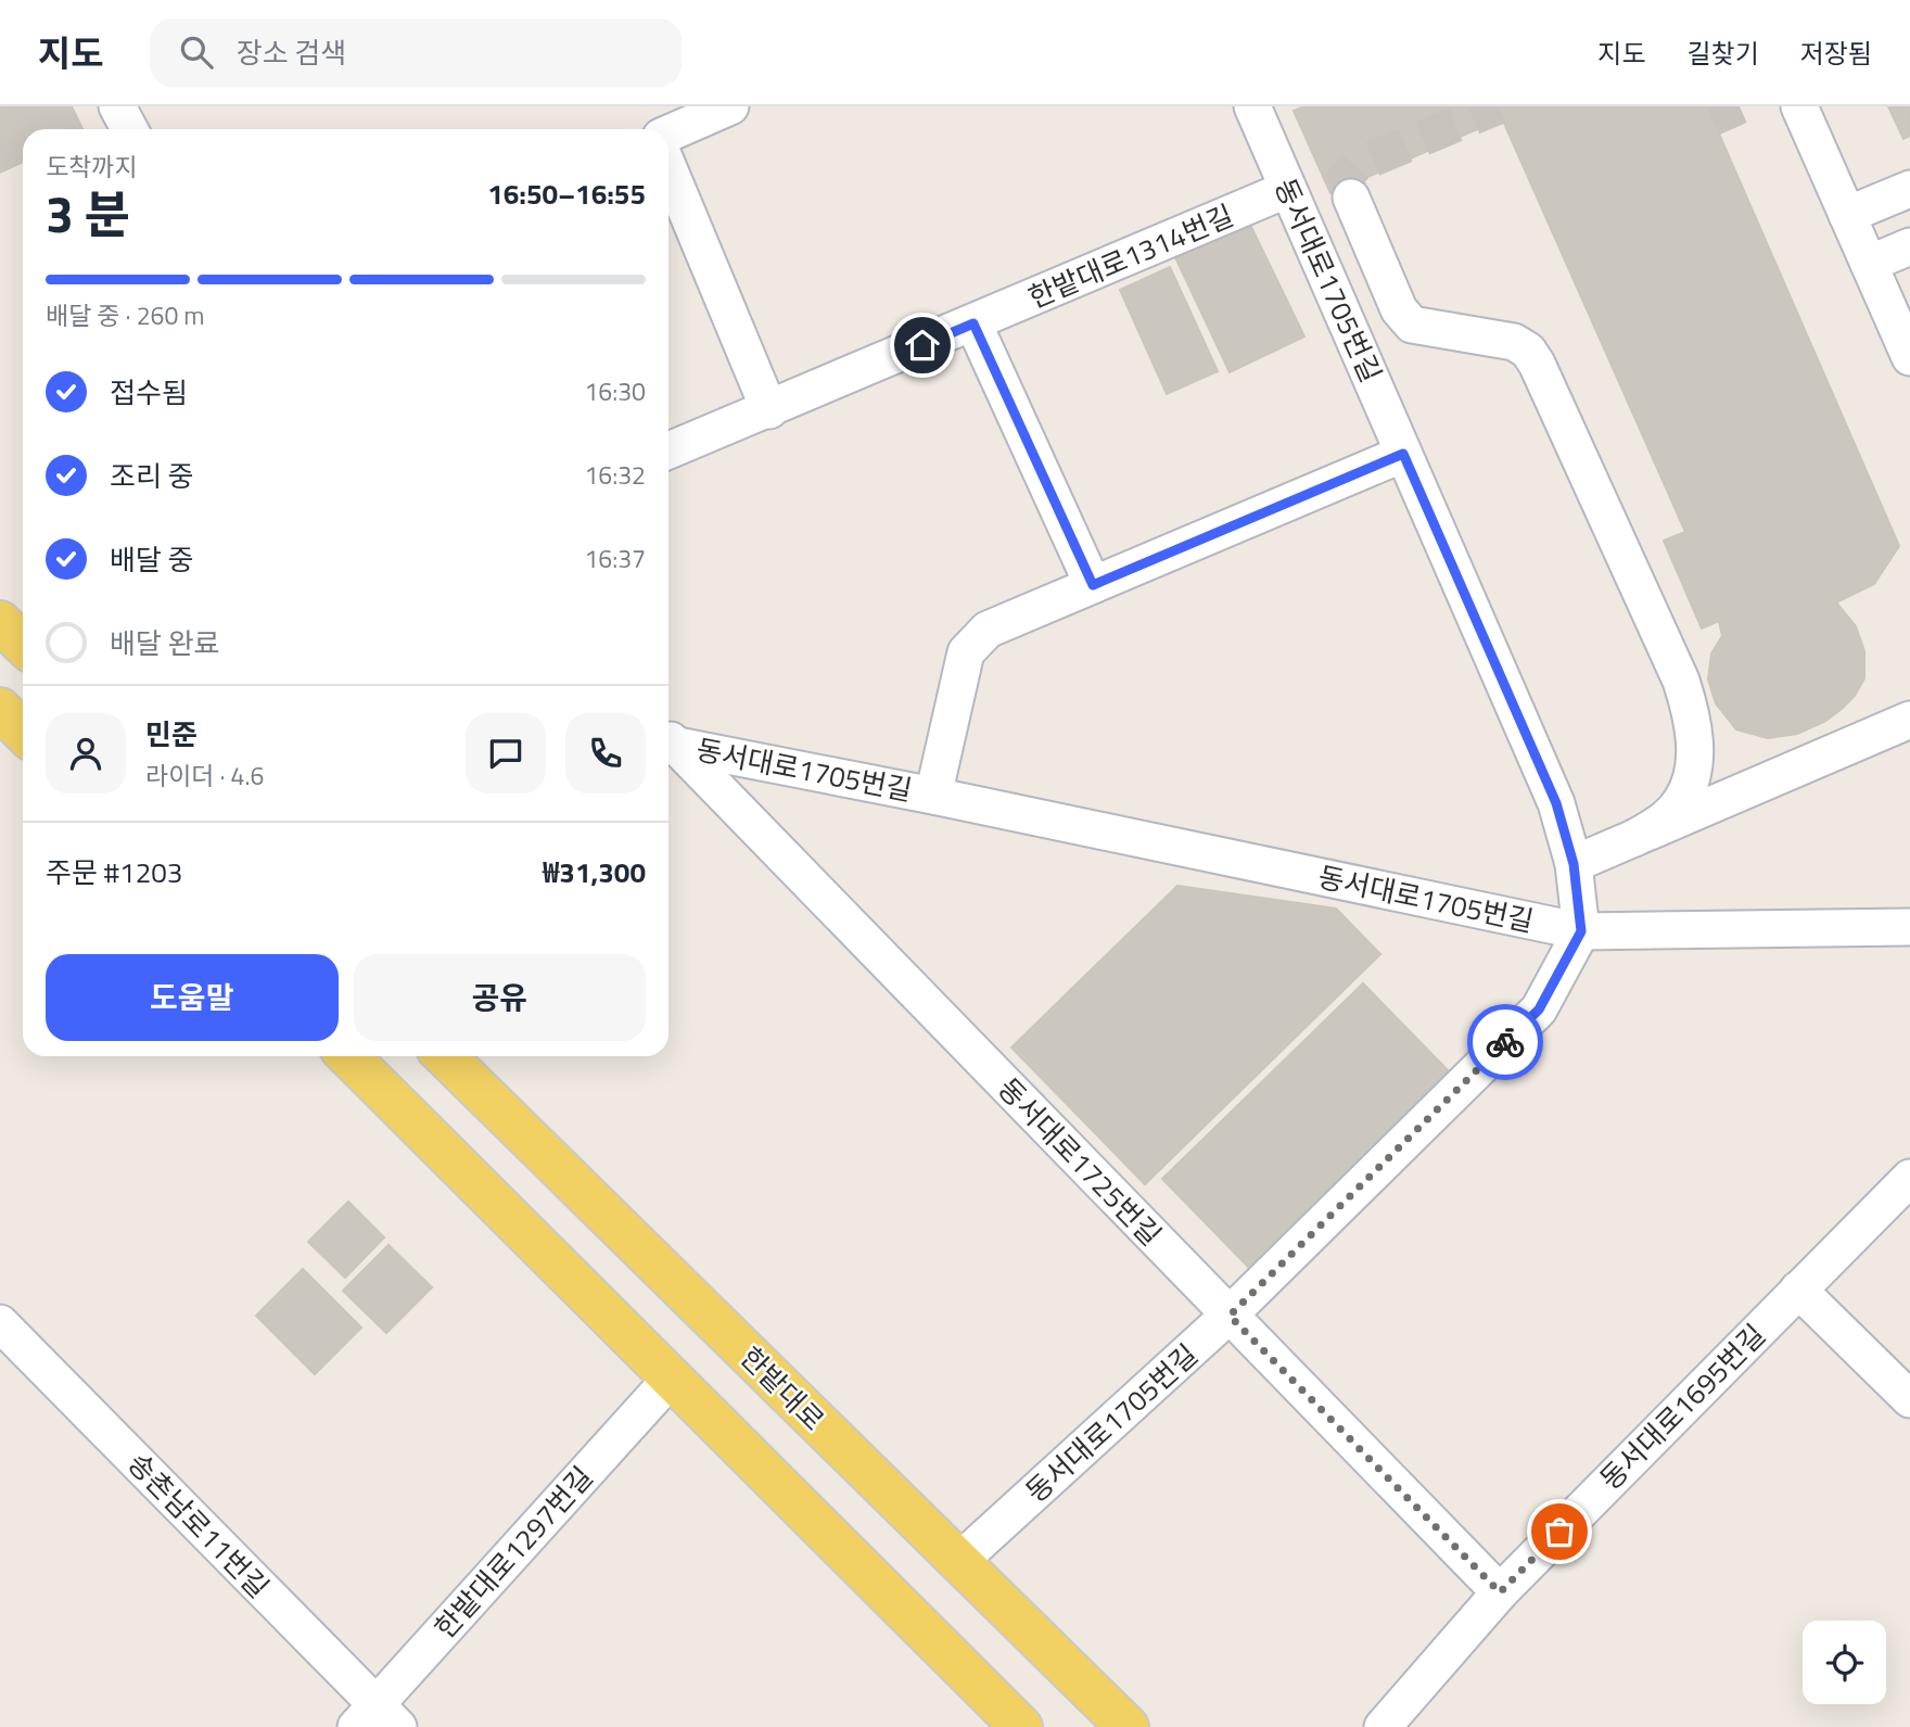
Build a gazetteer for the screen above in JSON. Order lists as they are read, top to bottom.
{
  "streets": {
    "main road": ["한밭대로"],
    "street": [
      "한밭대로1314번길",
      "동서대로1705번길",
      "동서대로1725번길",
      "동서대로1695번길",
      "송촌남로11번길",
      "한밭대로1297번길"
    ]
  },
  "crossings": [
    ["한밭대로1314번길", "동서대로1705번길"],
    ["동서대로1705번길", "동서대로1725번길"],
    ["동서대로1705번길", "한밭대로"],
    ["동서대로1725번길", "동서대로1695번길"],
    ["송촌남로11번길", "한밭대로1297번길"]
  ],
  "page": {
    "header": "지도",
    "search": "장소 검색",
    "nav": ["지도", "길찾기", "저장됨"],
    "heading": ["3 분", "도착까지", "16:50–16:55"],
    "panel": [
      "민준",
      "라이더 · 4.6",
      "주문 #1203",
      "₩31,300"
    ],
    "bar": "배달 중 · 260 m",
    "list": [
      ["접수됨", "16:30"],
      ["조리 중", "16:32"],
      ["배달 중", "16:37"],
      "배달 완료"
    ],
    "buttons": ["도움말", "공유"]
  }
}
